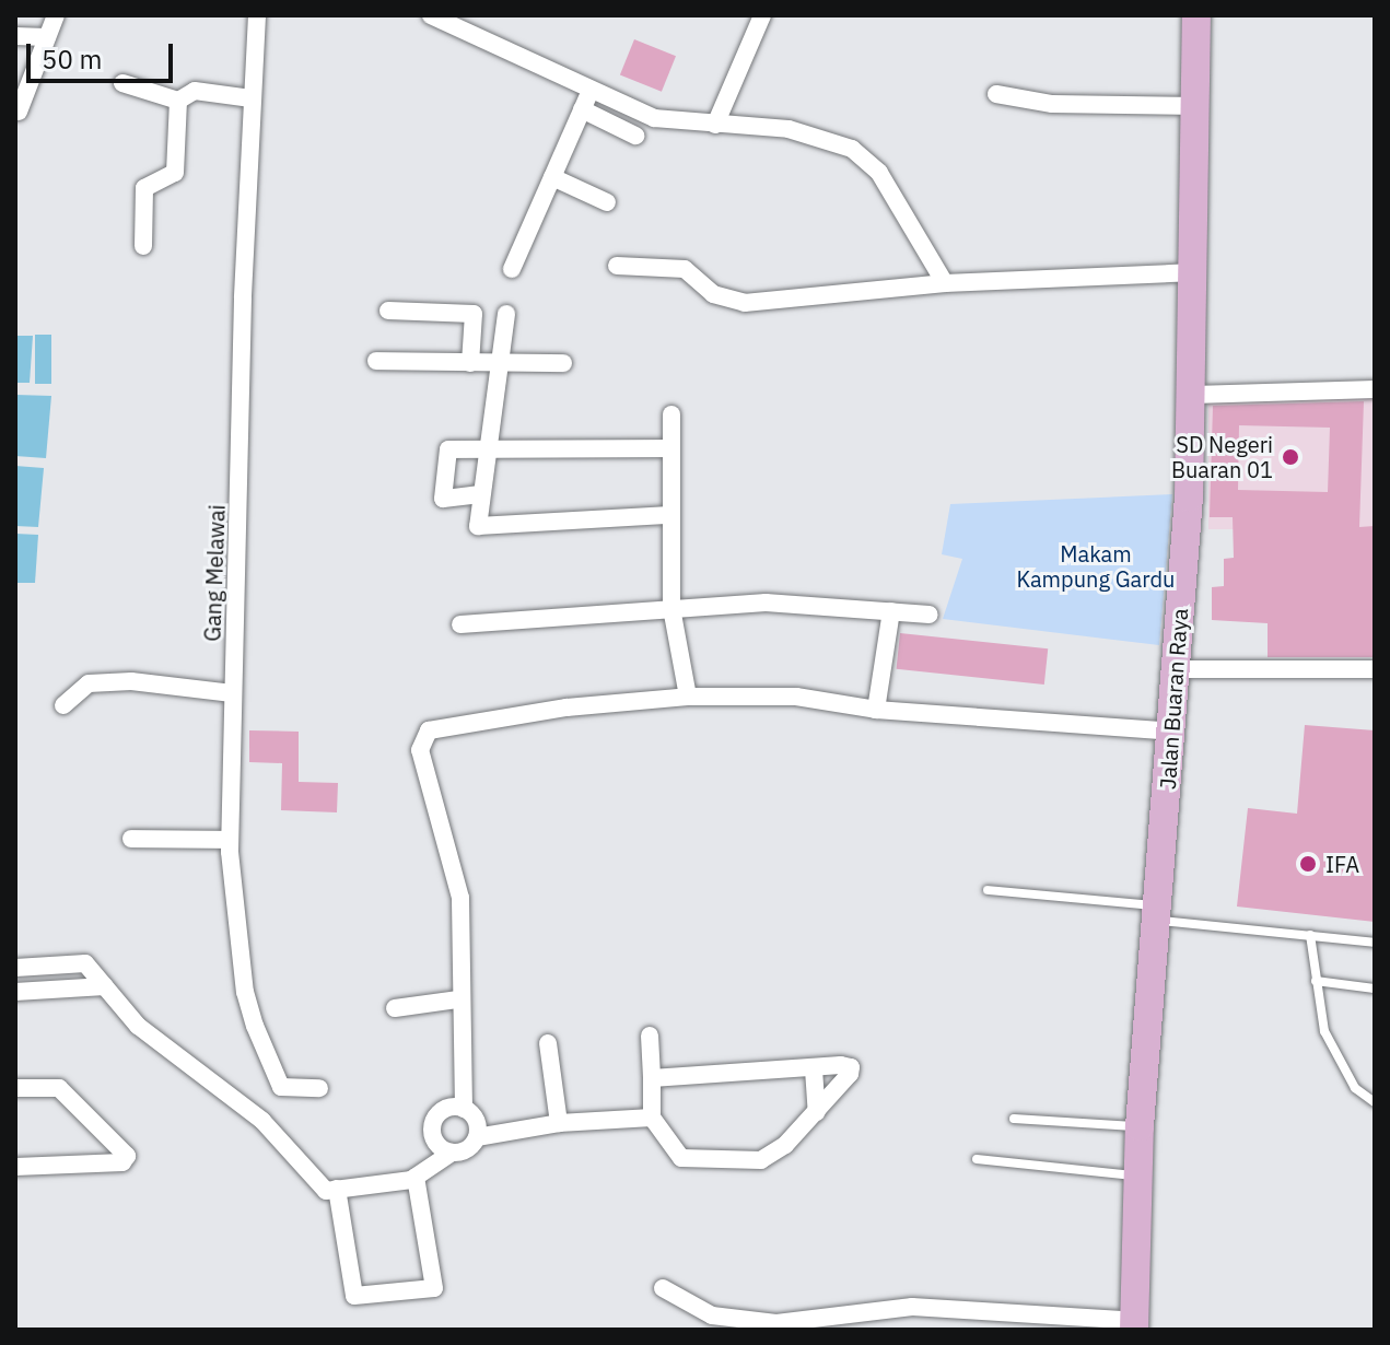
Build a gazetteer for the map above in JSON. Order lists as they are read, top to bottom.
{
  "streets": {
    "main road": ["Jalan Buaran Raya"],
    "street": ["Gang Melawai"]
  },
  "parks": ["Makam Kampung Gardu"],
  "places": ["SD Negeri Buaran 01", "IFA"],
  "scale_bar": "50 m"
}
